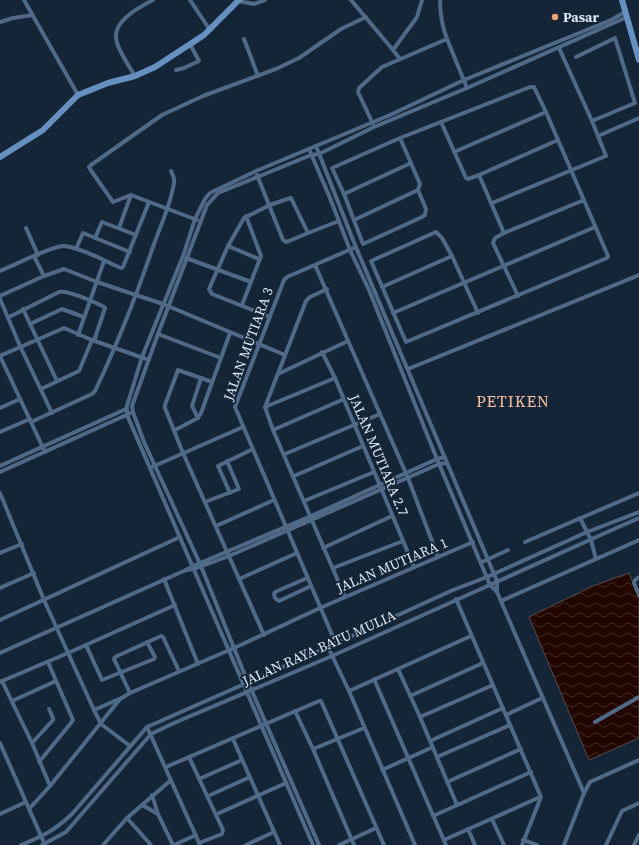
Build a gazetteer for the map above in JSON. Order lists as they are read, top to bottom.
{
  "streets": {
    "street": [
      "JALAN MUTIARA 3",
      "JALAN MUTIARA 2.7",
      "JALAN MUTIARA 1",
      "JALAN RAYA BATU MULIA"
    ]
  },
  "crossings": [
    ["JALAN MUTIARA 3", "JALAN MUTIARA 1"],
    ["JALAN MUTIARA 2.7", "JALAN MUTIARA 1"]
  ],
  "districts": ["PETIKEN"],
  "places": ["Pasar"]
}
